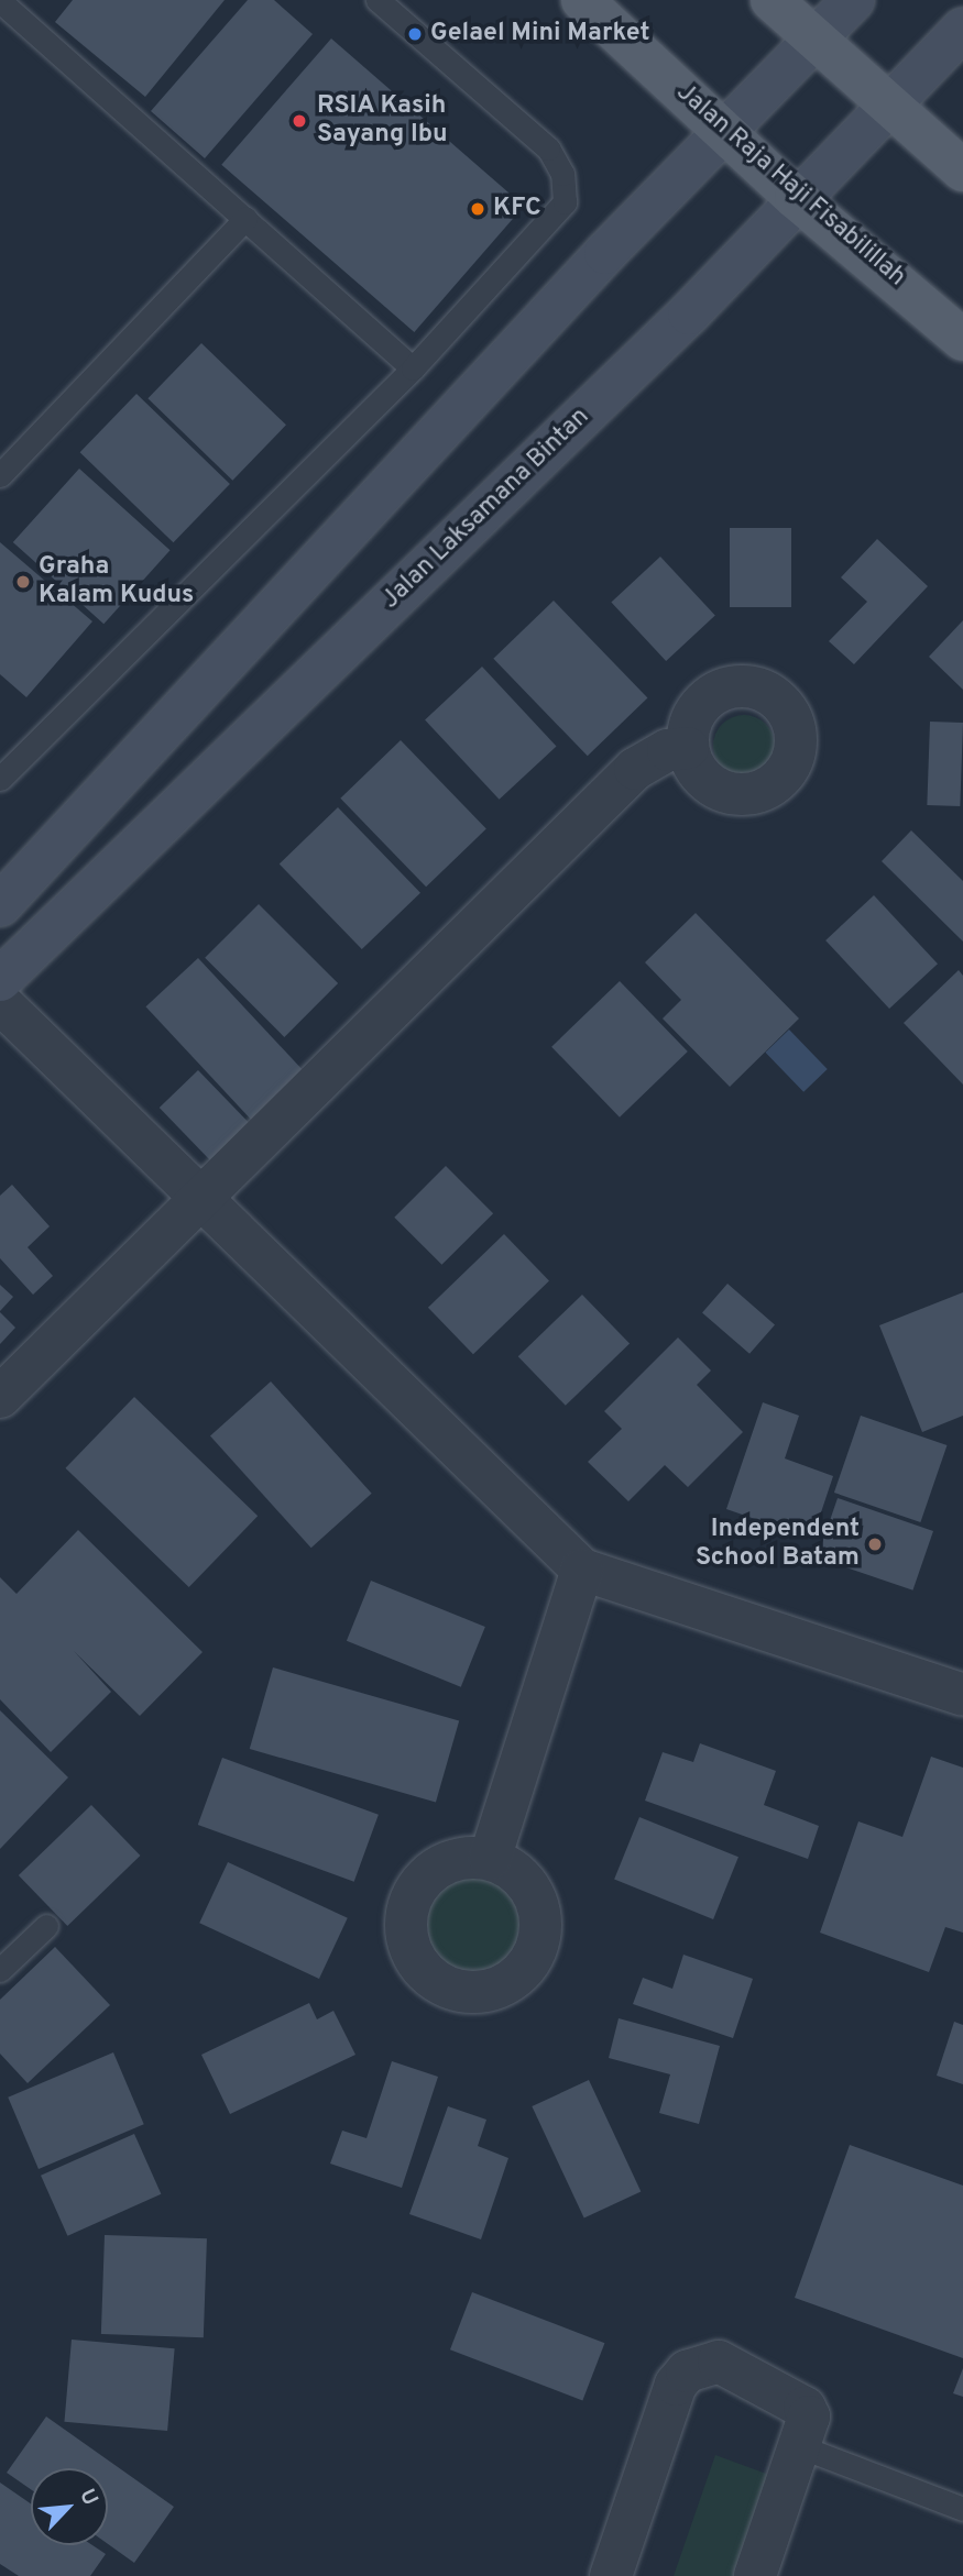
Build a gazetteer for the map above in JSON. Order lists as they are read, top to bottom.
{
  "streets": {
    "main road": ["Jalan Raja Haji Fisabilillah", "Jalan Laksamana Bintan"]
  },
  "crossings": [
    ["Jalan Raja Haji Fisabilillah", "Jalan Laksamana Bintan"]
  ],
  "places": [
    "Gelael Mini Market",
    "RSIA Kasih Sayang Ibu",
    "KFC",
    "Graha Kalam Kudus",
    "Independent School Batam"
  ],
  "north": "top right"
}
